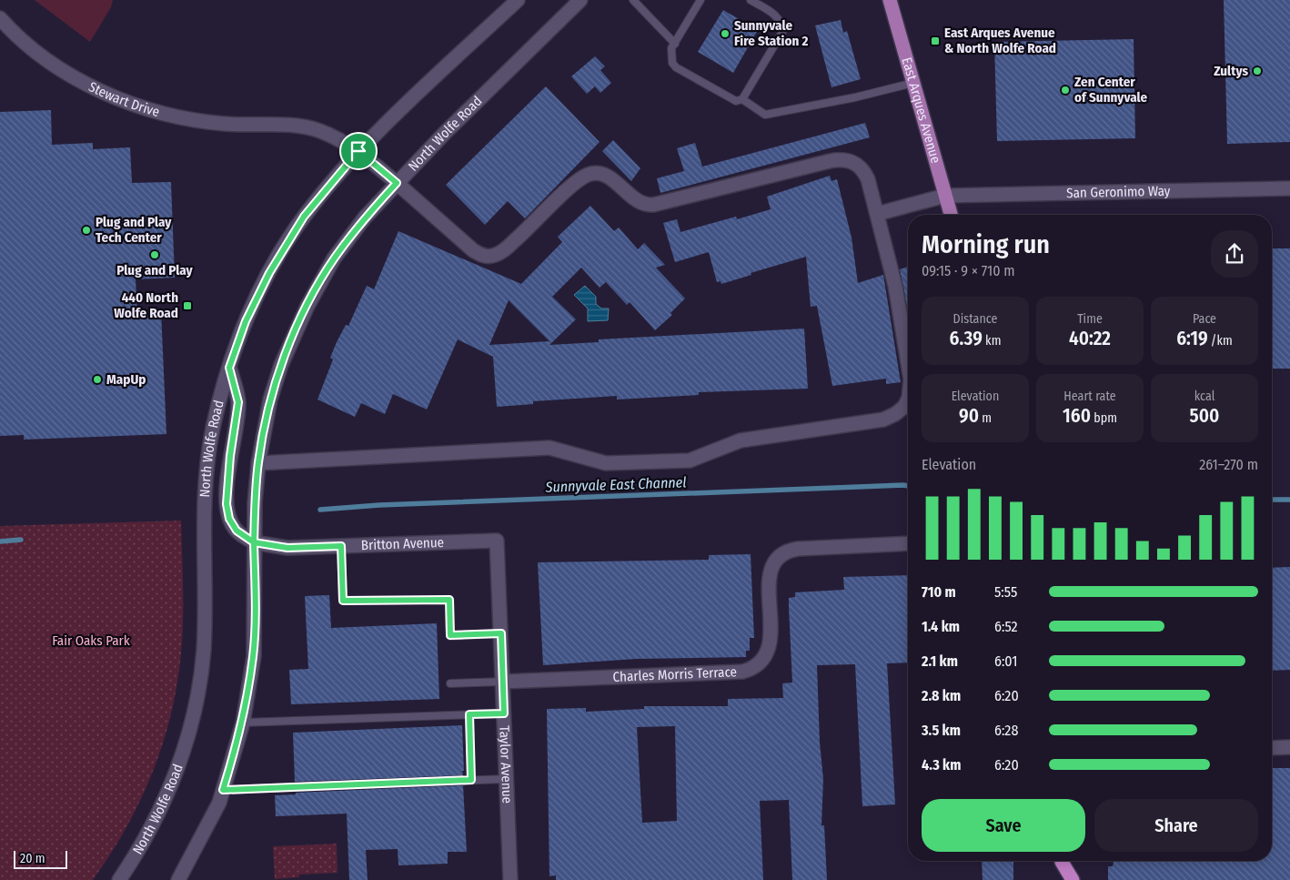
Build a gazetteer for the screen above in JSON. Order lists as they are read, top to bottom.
{
  "streets": {
    "main road": ["East Arques Avenue"],
    "street": [
      "Stewart Drive",
      "North Wolfe Road",
      "San Geronimo Way",
      "Britton Avenue",
      "Charles Morris Terrace",
      "Taylor Avenue"
    ]
  },
  "crossings": [
    ["Stewart Drive", "North Wolfe Road"],
    ["Stewart Drive", "San Geronimo Way"],
    ["East Arques Avenue", "San Geronimo Way"],
    ["North Wolfe Road", "Britton Avenue"],
    ["Britton Avenue", "Taylor Avenue"],
    ["Charles Morris Terrace", "Taylor Avenue"]
  ],
  "water": ["Sunnyvale East Channel"],
  "parks": ["Fair Oaks Park"],
  "places": {
    "other": [
      "Sunnyvale Fire Station 2",
      "Zultys",
      "Zen Center of Sunnyvale",
      "Plug and Play Tech Center",
      "Plug and Play",
      "MapUp"
    ],
    "transit": ["East Arques Avenue & North Wolfe Road", "440 North Wolfe Road"]
  },
  "scale_bar": "20 m",
  "page": {
    "heading": ["Morning run", "09:15 · 9 × 710 m"],
    "stats": [
      ["Distance", "6.39 km"],
      ["Time", "40:22"],
      ["Pace", "6:19 /km"],
      ["Elevation", "90 m"],
      ["Heart rate", "160 bpm"],
      ["kcal", "500"]
    ],
    "chart": ["Elevation", "261–270 m"],
    "list": [
      {
        "name": "710 m",
        "note": "5:55"
      },
      {
        "name": "1.4 km",
        "note": "6:52"
      },
      {
        "name": "2.1 km",
        "note": "6:01"
      },
      {
        "name": "2.8 km",
        "note": "6:20"
      },
      {
        "name": "3.5 km",
        "note": "6:28"
      },
      {
        "name": "4.3 km",
        "note": "6:20"
      }
    ],
    "buttons": ["Save", "Share"],
    "scale": "20 m"
  }
}
